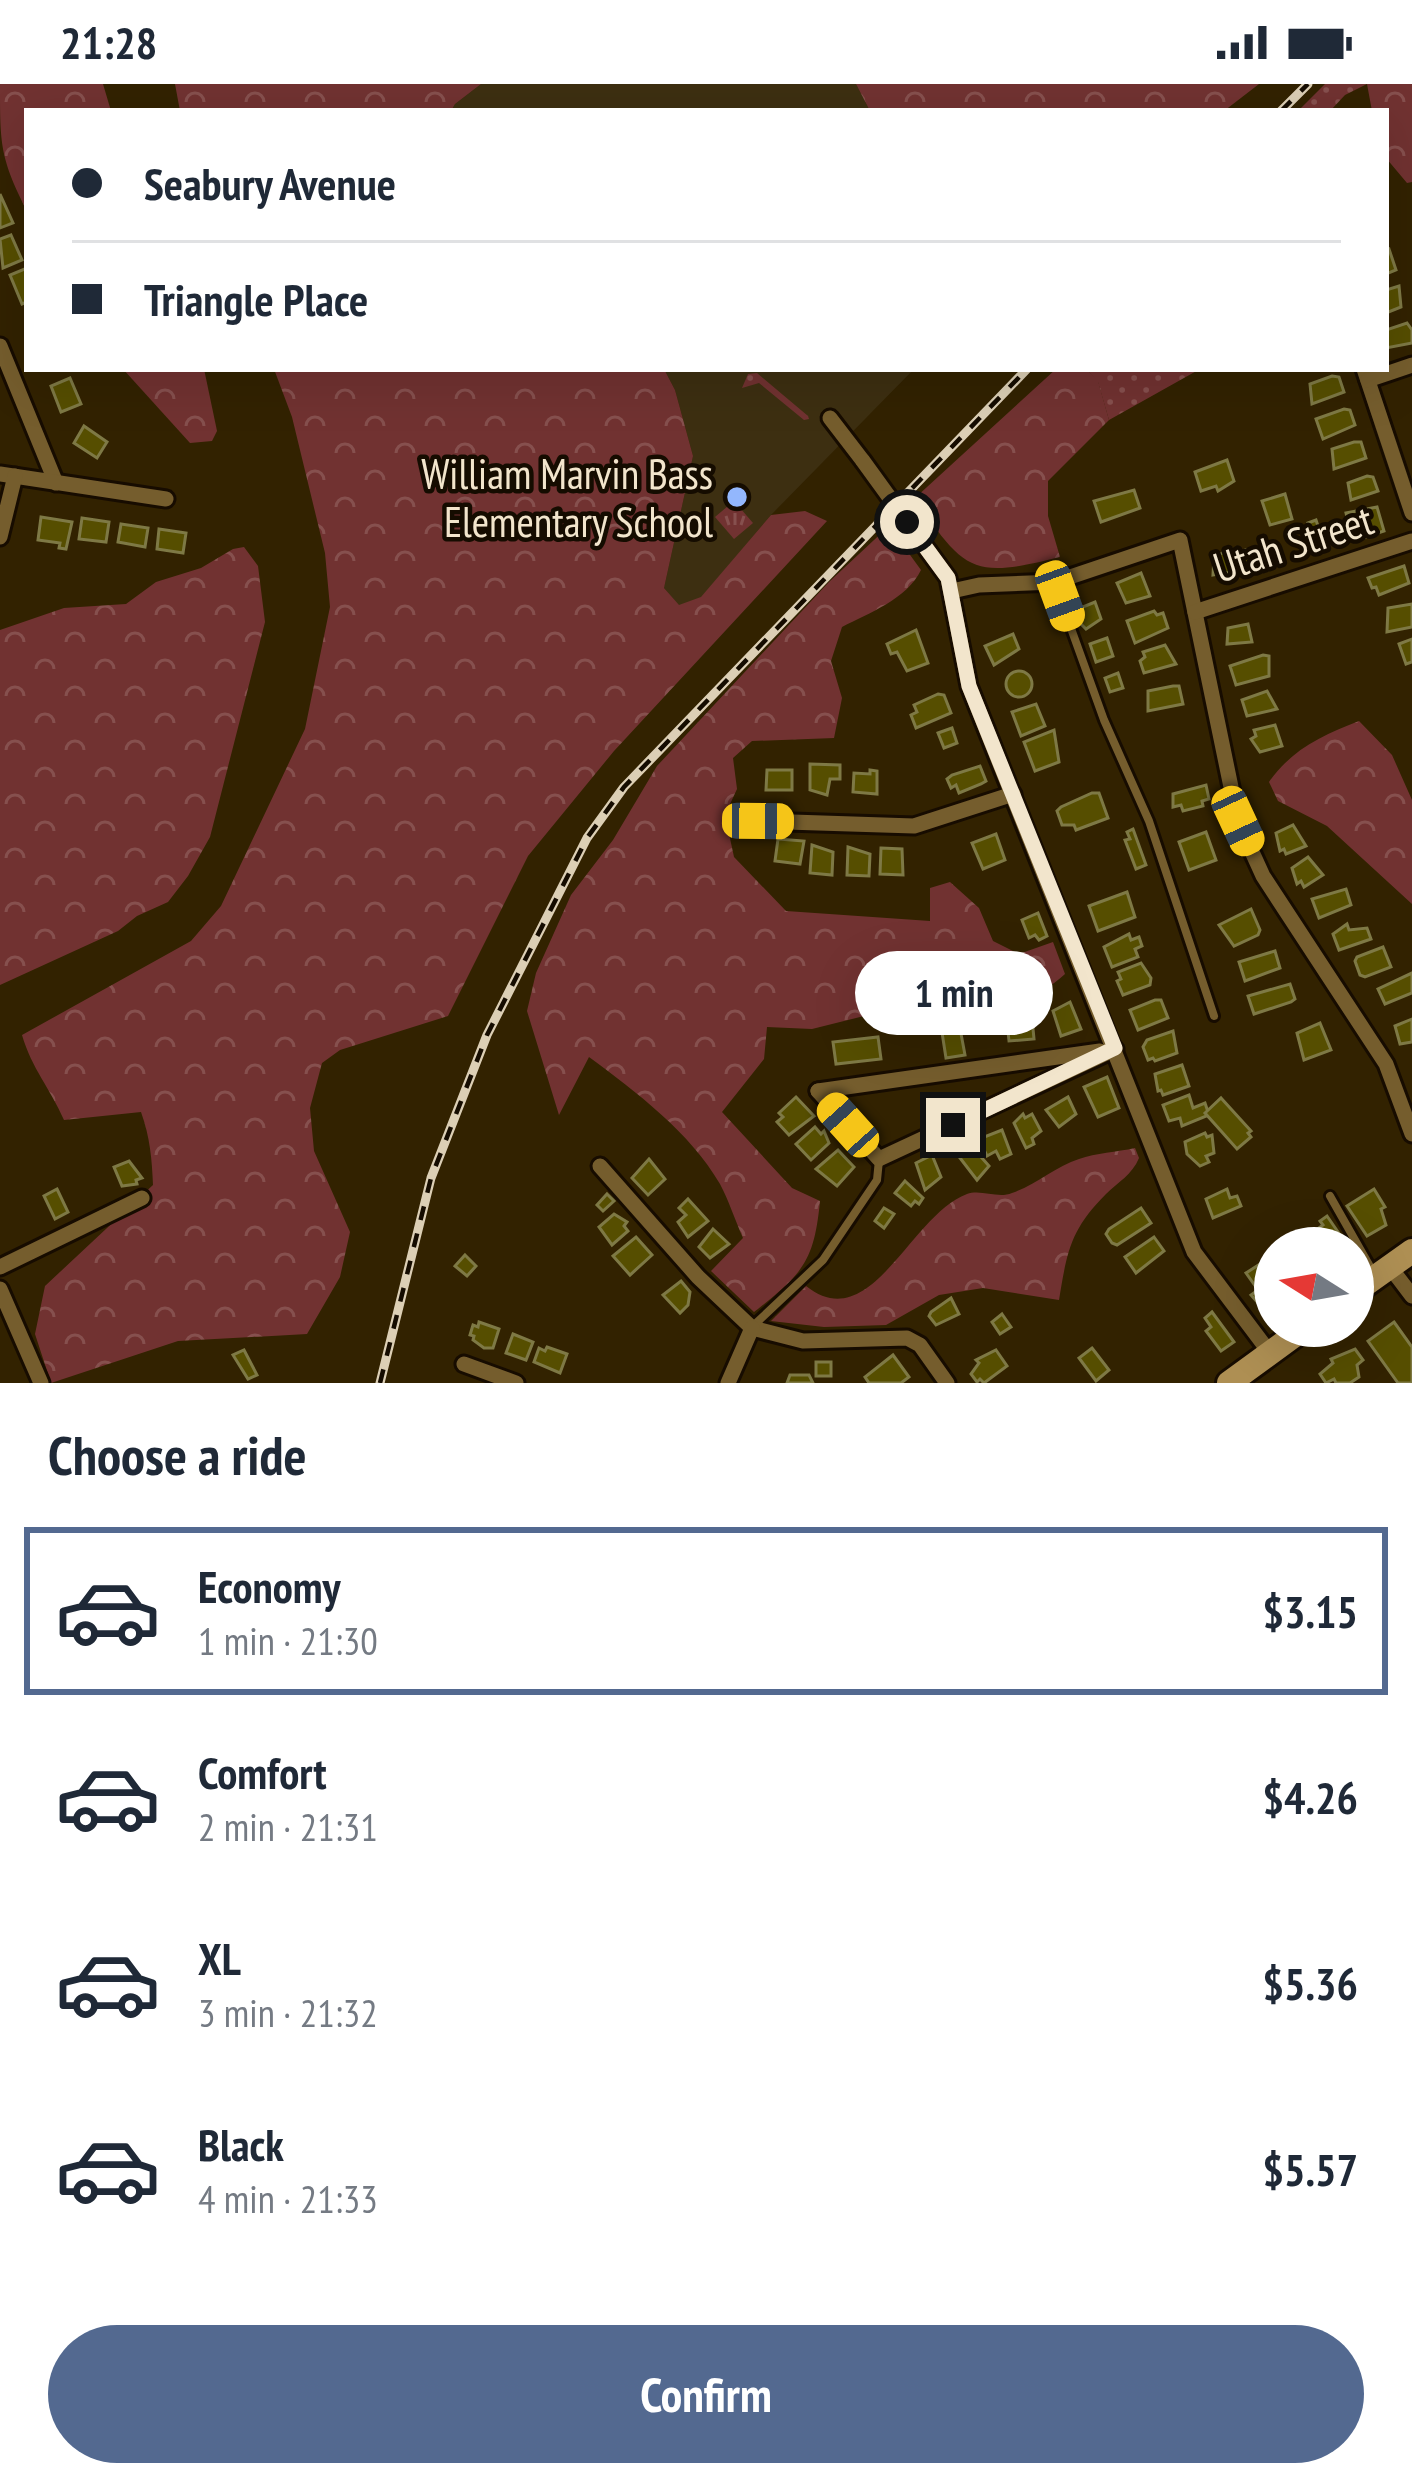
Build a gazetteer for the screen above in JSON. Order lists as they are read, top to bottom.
{
  "streets": {
    "street": ["Utah Street"]
  },
  "places": ["William Marvin Bass Elementary School"],
  "north": "left",
  "page": {
    "status": "21:28",
    "banner": ["Seabury Avenue", "Triangle Place"],
    "bubble": "1 min",
    "heading": "Choose a ride",
    "list": [
      {
        "name": "Economy",
        "note": "1 min · 21:30",
        "value": "$3.15"
      },
      {
        "name": "Comfort",
        "note": "2 min · 21:31",
        "value": "$4.26"
      },
      {
        "name": "XL",
        "note": "3 min · 21:32",
        "value": "$5.36"
      },
      {
        "name": "Black",
        "note": "4 min · 21:33",
        "value": "$5.57"
      }
    ],
    "buttons": "Confirm"
  }
}
